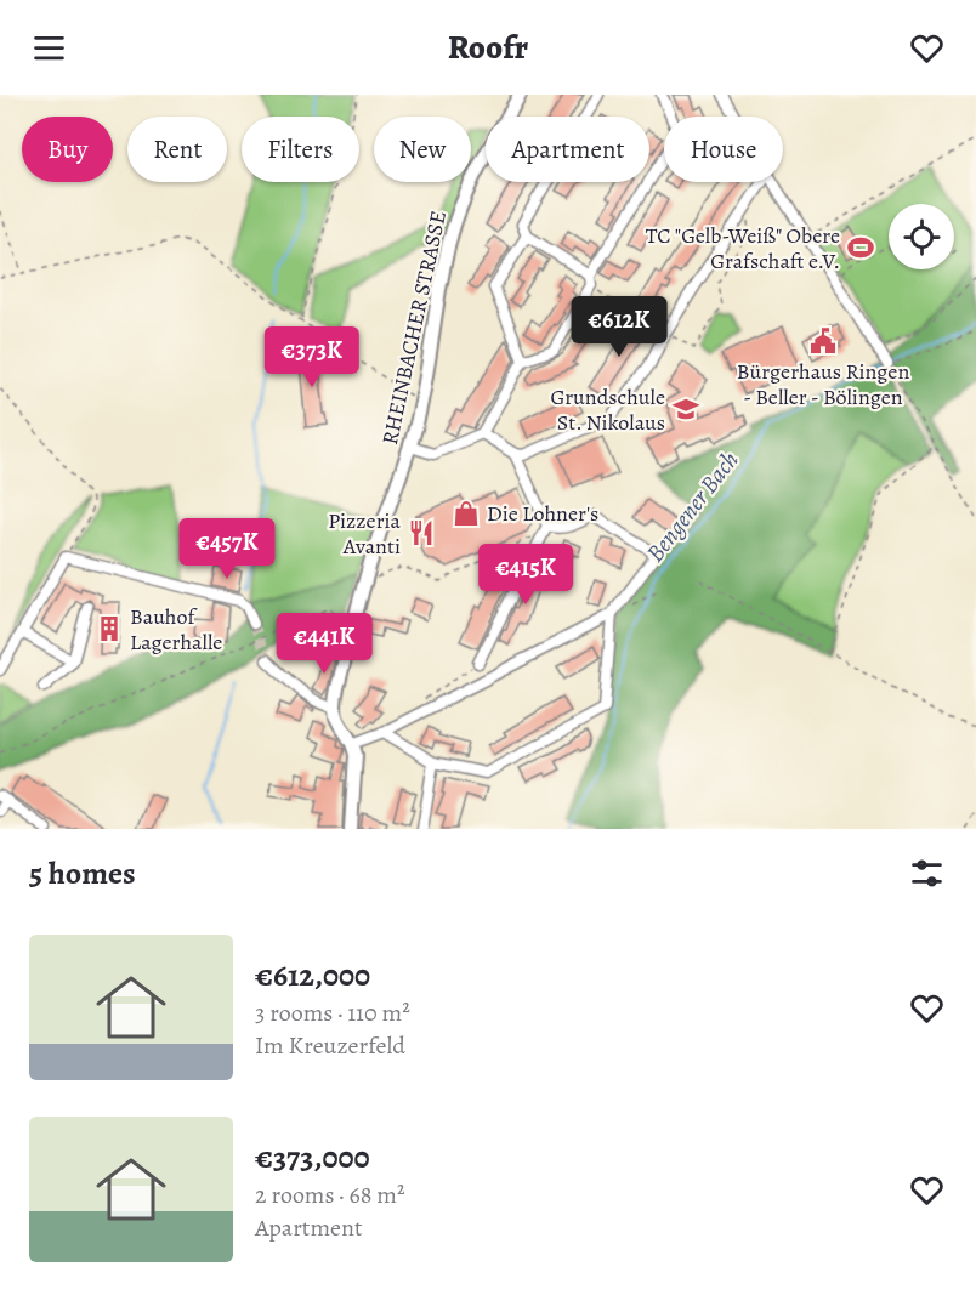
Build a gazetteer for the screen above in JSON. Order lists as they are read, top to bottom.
{
  "streets": {
    "main road": ["RHEINBACHER STRASSE"]
  },
  "water": ["Bengener Bach"],
  "places": {
    "sports": ["TC \"Gelb-Weiß\" Obere Grafschaft e.V."],
    "public building": ["Bürgerhaus Ringen - Beller - Bölingen"],
    "school or university": ["Grundschule St. Nikolaus"],
    "shop": ["Die Lohner's"],
    "restaurant": ["Pizzeria Avanti"],
    "building": ["Bauhof Lagerhalle"]
  },
  "page": {
    "header": "Roofr",
    "chip": [
      "Buy",
      "Rent",
      "Filters",
      "New",
      "Apartment",
      "House"
    ],
    "price": [
      "€612K",
      "€373K",
      "€457K",
      "€415K",
      "€441K"
    ],
    "heading": "5 homes",
    "list": [
      {
        "name": "€612,000",
        "note": "3 rooms · 110 m² · Im Kreuzerfeld"
      },
      {
        "name": "€373,000",
        "note": "2 rooms · 68 m² · Apartment"
      }
    ]
  }
}
